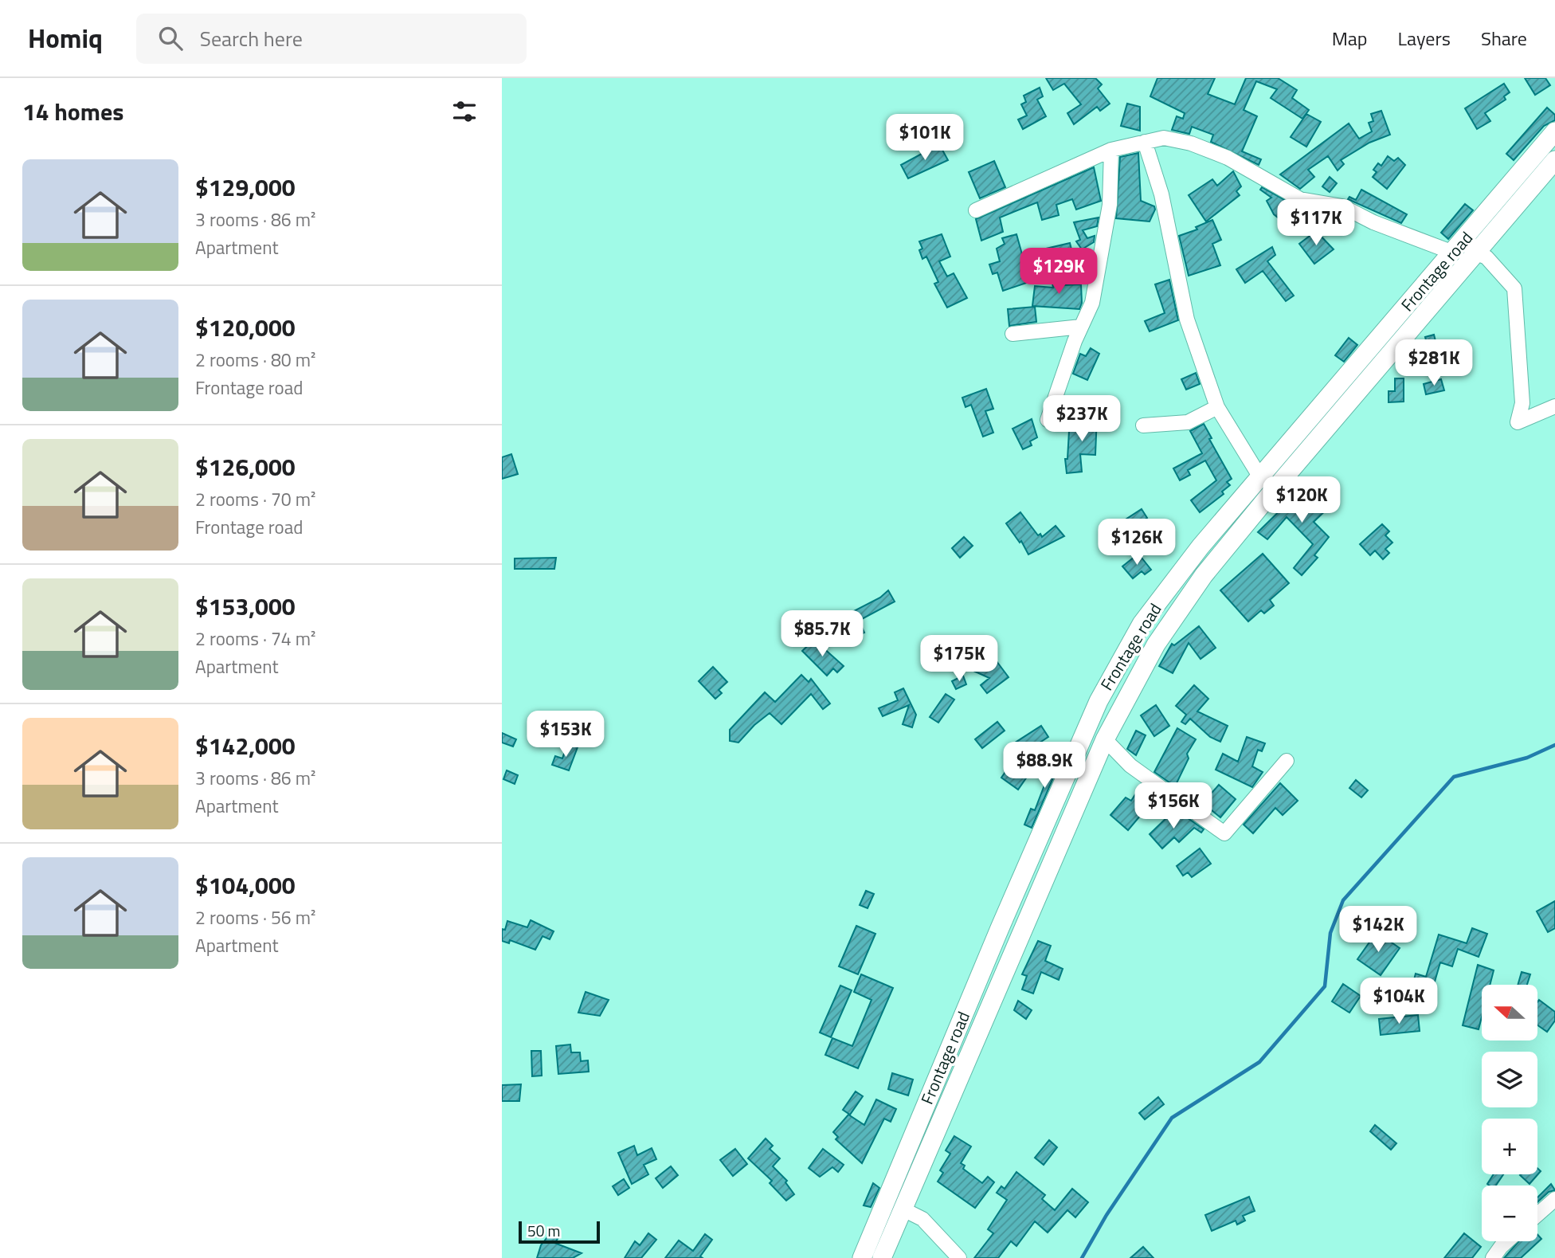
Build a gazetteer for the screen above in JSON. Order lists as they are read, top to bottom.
{
  "streets": {
    "main road": ["Frontage road"]
  },
  "scale_bar": "50 m",
  "north": "left",
  "page": {
    "header": "Homiq",
    "search": "Search here",
    "nav": ["Map", "Layers", "Share"],
    "heading": "14 homes",
    "price": [
      "$101K",
      "$117K",
      "$129K",
      "$281K",
      "$237K",
      "$120K",
      "$126K",
      "$85.7K",
      "$175K",
      "$153K",
      "$88.9K",
      "$156K",
      "$142K",
      "$104K"
    ],
    "list": [
      {
        "name": "$129,000",
        "note": "3 rooms · 86 m² · Apartment"
      },
      {
        "name": "$120,000",
        "note": "2 rooms · 80 m² · Frontage road"
      },
      {
        "name": "$126,000",
        "note": "2 rooms · 70 m² · Frontage road"
      },
      {
        "name": "$153,000",
        "note": "2 rooms · 74 m² · Apartment"
      },
      {
        "name": "$142,000",
        "note": "3 rooms · 86 m² · Apartment"
      },
      {
        "name": "$104,000",
        "note": "2 rooms · 56 m² · Apartment"
      }
    ],
    "map_buttons": ["+", "−"],
    "scale": "50 m"
  }
}
